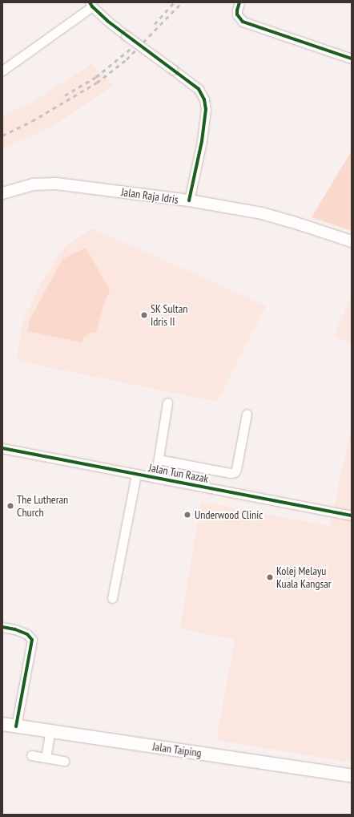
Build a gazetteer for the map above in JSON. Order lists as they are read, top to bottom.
{
  "streets": {
    "highway": ["Jalan Taiping"],
    "main road": ["Jalan Raja Idris"],
    "street": ["Jalan Tun Razak"]
  },
  "places": [
    "SK Sultan Idris II",
    "The Lutheran Church",
    "Underwood Clinic",
    "Kolej Melayu Kuala Kangsar"
  ]
}
